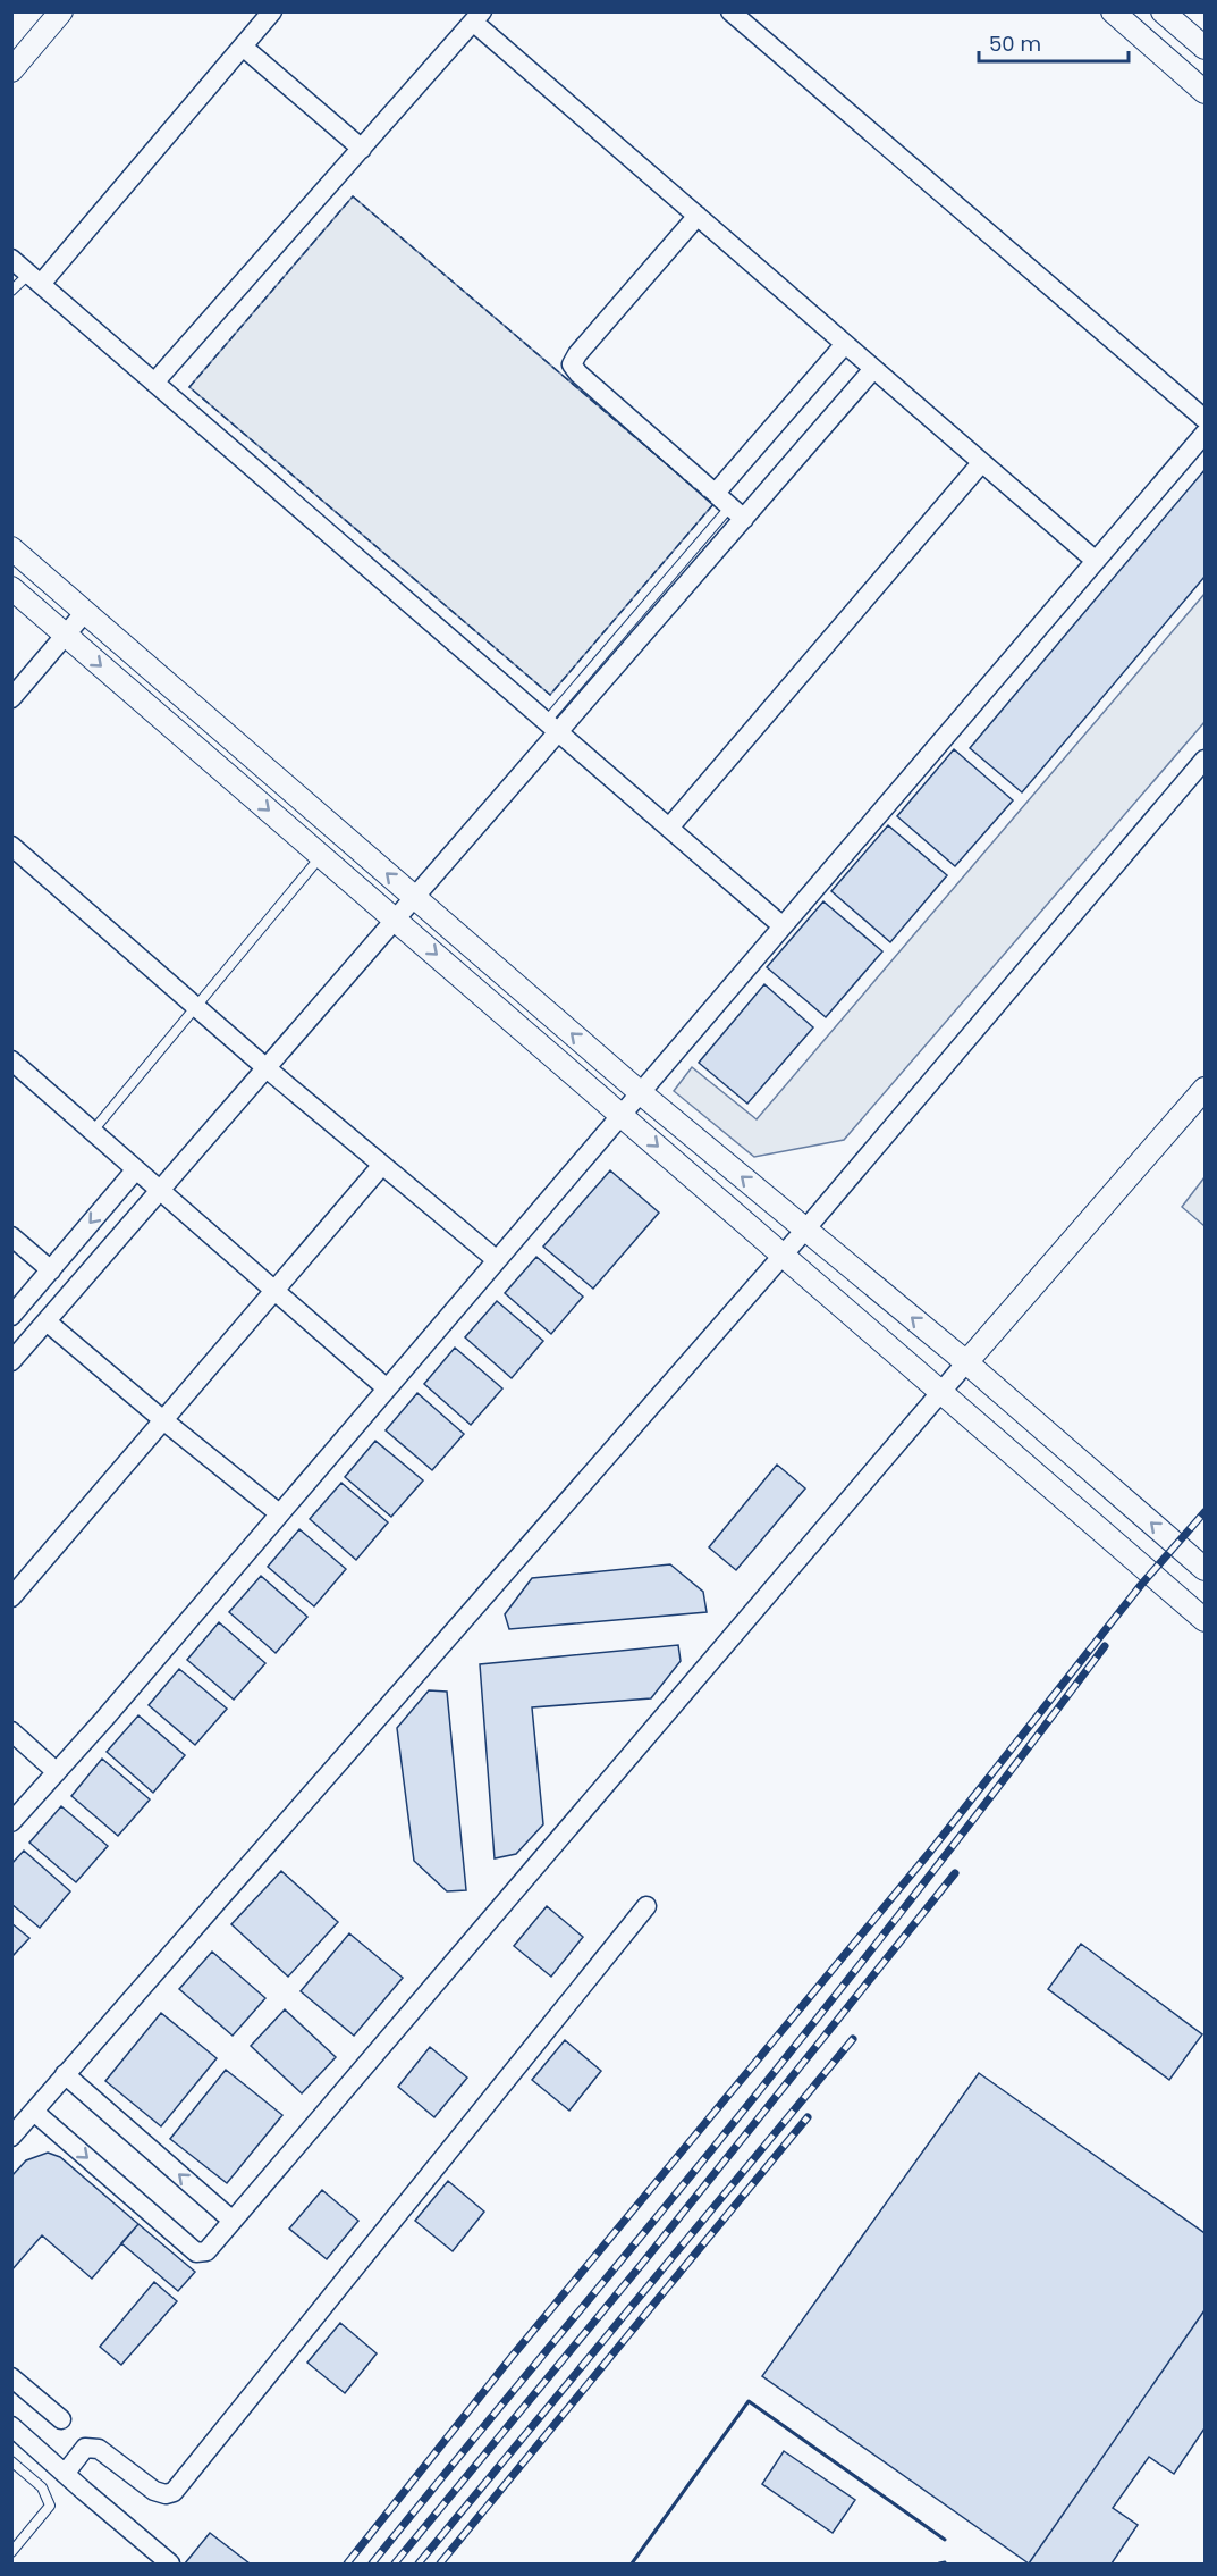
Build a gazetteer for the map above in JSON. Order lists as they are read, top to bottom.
{
  "scale_bar": "50 m"
}
